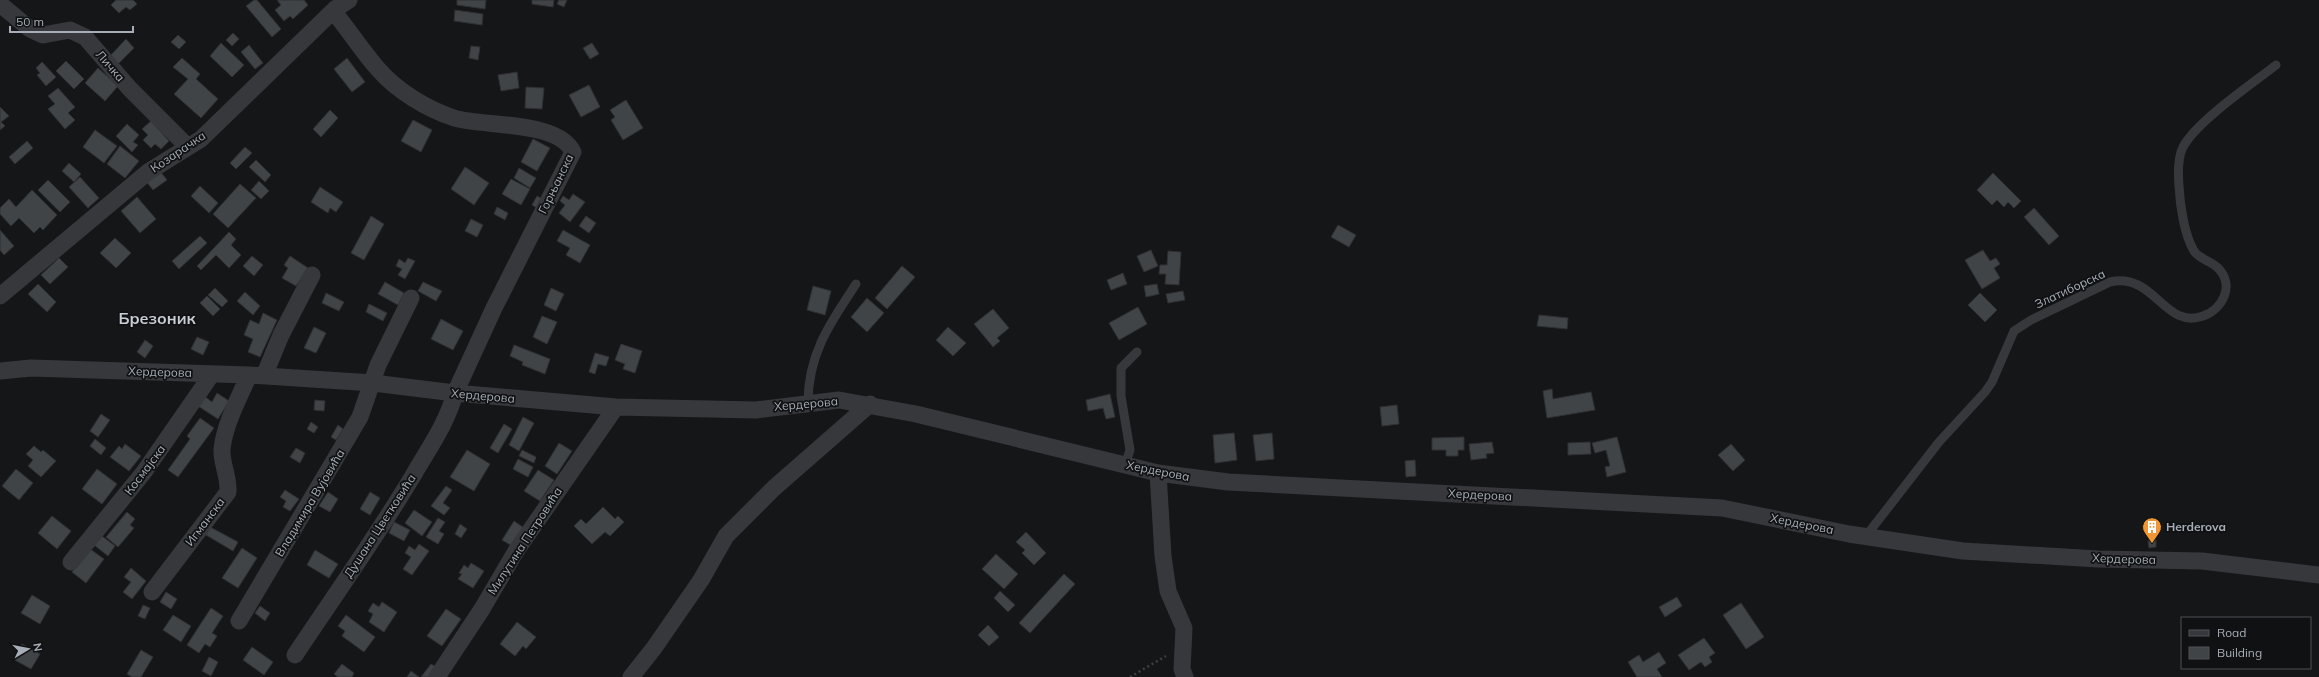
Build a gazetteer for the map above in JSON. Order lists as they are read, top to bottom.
{
  "streets": {
    "street": [
      "Личка",
      "Козарачка",
      "Горњанска",
      "Хердерова",
      "Космајска",
      "Владимира Вујовића",
      "Игманска",
      "Душана Цветковића",
      "Милутина Петровића"
    ],
    "lane": ["Златиборска"]
  },
  "crossings": [
    ["Личка", "Козарачка"],
    ["Козарачка", "Горњанска"],
    ["Горњанска", "Хердерова"],
    ["Горњанска", "Душана Цветковића"],
    ["Златиборска", "Хердерова"],
    ["Хердерова", "Космајска"],
    ["Хердерова", "Владимира Вујовића"],
    ["Хердерова", "Игманска"],
    ["Хердерова", "Душана Цветковића"],
    ["Хердерова", "Милутина Петровића"]
  ],
  "districts": ["Брезоник"],
  "places": {
    "building": ["Herderova"]
  },
  "legend": ["Road", "Building"],
  "scale_bar": "50 m",
  "north": "right"
}
